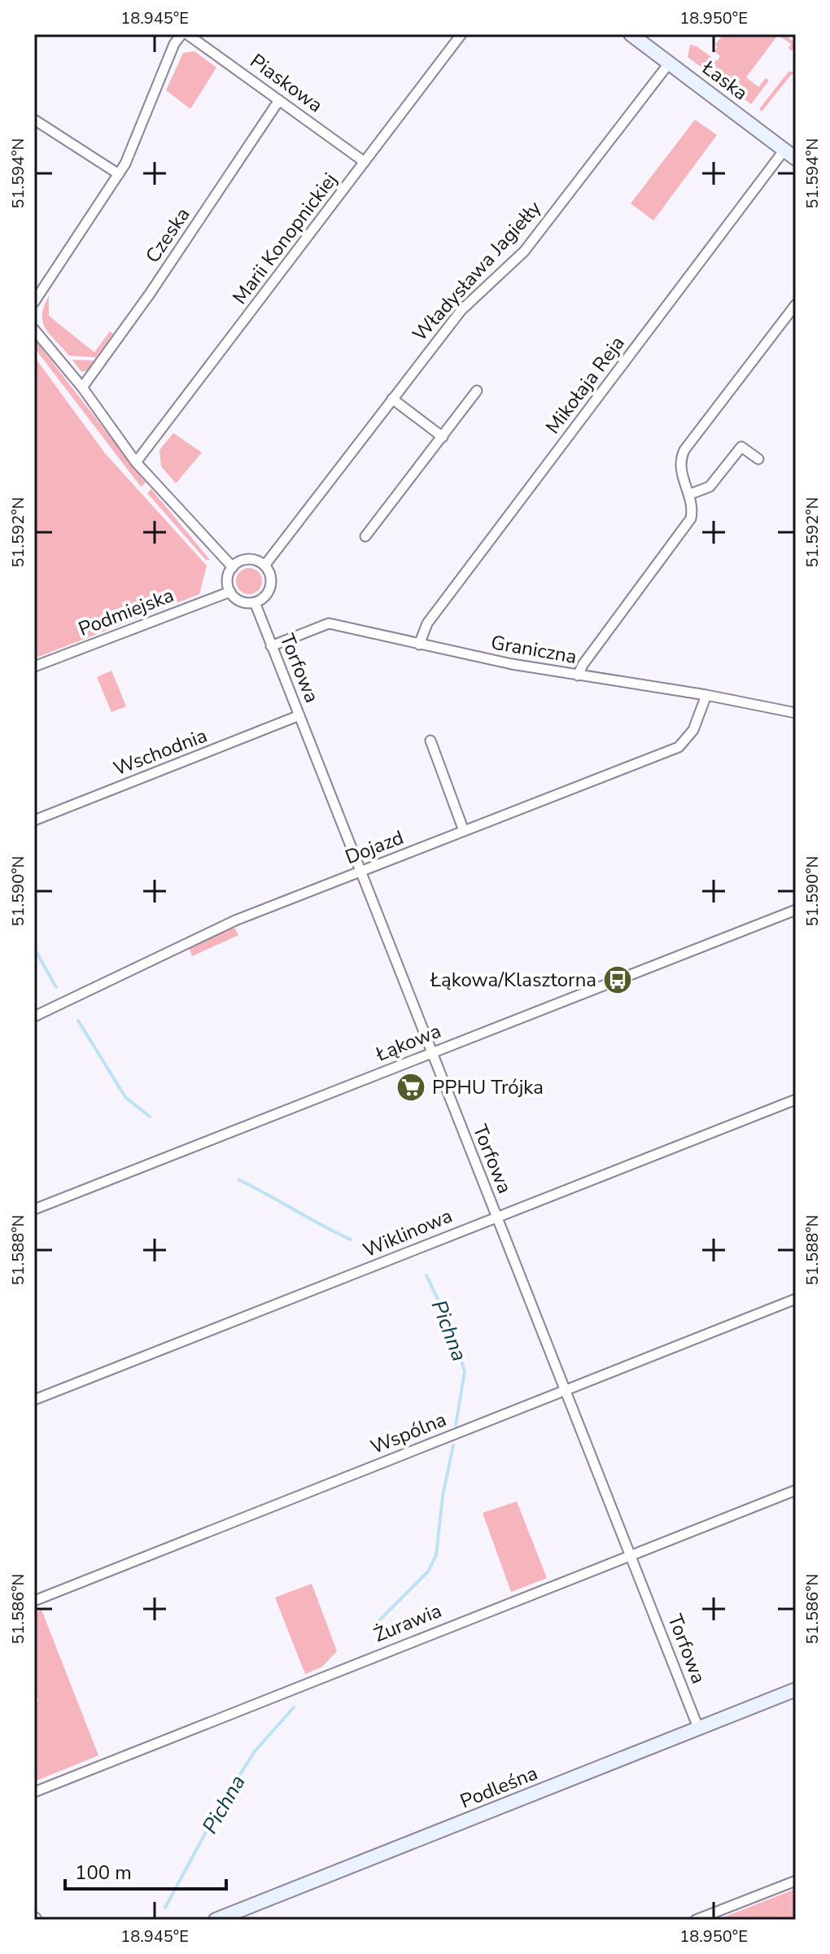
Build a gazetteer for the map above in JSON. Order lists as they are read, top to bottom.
{
  "streets": {
    "street": [
      "Łaska",
      "Piaskowa",
      "Czeska",
      "Marii Konopnickiej",
      "Władysława Jagiełły",
      "Mikołaja Reja",
      "Podmiejska",
      "Graniczna",
      "Torfowa",
      "Wschodnia",
      "Dojazd",
      "Łąkowa",
      "Wiklinowa",
      "Wspólna",
      "Żurawia",
      "Podleśna"
    ]
  },
  "crossings": [
    ["Łaska", "Władysława Jagiełły"],
    ["Łaska", "Mikołaja Reja"],
    ["Piaskowa", "Czeska"],
    ["Piaskowa", "Marii Konopnickiej"],
    ["Władysława Jagiełły", "Podmiejska"],
    ["Władysława Jagiełły", "Torfowa"],
    ["Mikołaja Reja", "Graniczna"],
    ["Podmiejska", "Torfowa"],
    ["Graniczna", "Torfowa"],
    ["Graniczna", "Dojazd"],
    ["Torfowa", "Wschodnia"],
    ["Torfowa", "Dojazd"],
    ["Torfowa", "Łąkowa"],
    ["Torfowa", "Wiklinowa"],
    ["Torfowa", "Wspólna"],
    ["Torfowa", "Żurawia"],
    ["Torfowa", "Podleśna"]
  ],
  "water": ["Pichna"],
  "places": {
    "bus stop": ["Łąkowa/Klasztorna"],
    "supermarket": ["PPHU Trójka"]
  },
  "scale_bar": "100 m",
  "coordinates": [
    "18.945°E",
    "18.950°E",
    "51.594°N",
    "51.592°N",
    "51.590°N",
    "51.588°N",
    "51.586°N"
  ]
}
